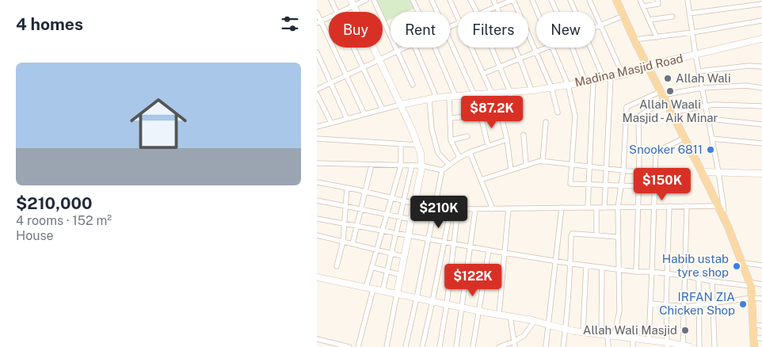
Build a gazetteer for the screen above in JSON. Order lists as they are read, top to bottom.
{
  "streets": {
    "street": ["Madina Masjid Road"]
  },
  "places": [
    "Allah Wali",
    "Allah Waali Masjid - Aik Minar",
    "Snooker 6811",
    "Habib ustab tyre shop",
    "IRFAN ZIA Chicken Shop",
    "Allah Wali Masjid"
  ],
  "page": {
    "heading": "4 homes",
    "chip": [
      "Buy",
      "Rent",
      "Filters",
      "New"
    ],
    "list": [
      {
        "name": "$210,000",
        "note": "4 rooms · 152 m² · House"
      }
    ],
    "price": [
      "$87.2K",
      "$150K",
      "$210K",
      "$122K"
    ]
  }
}
